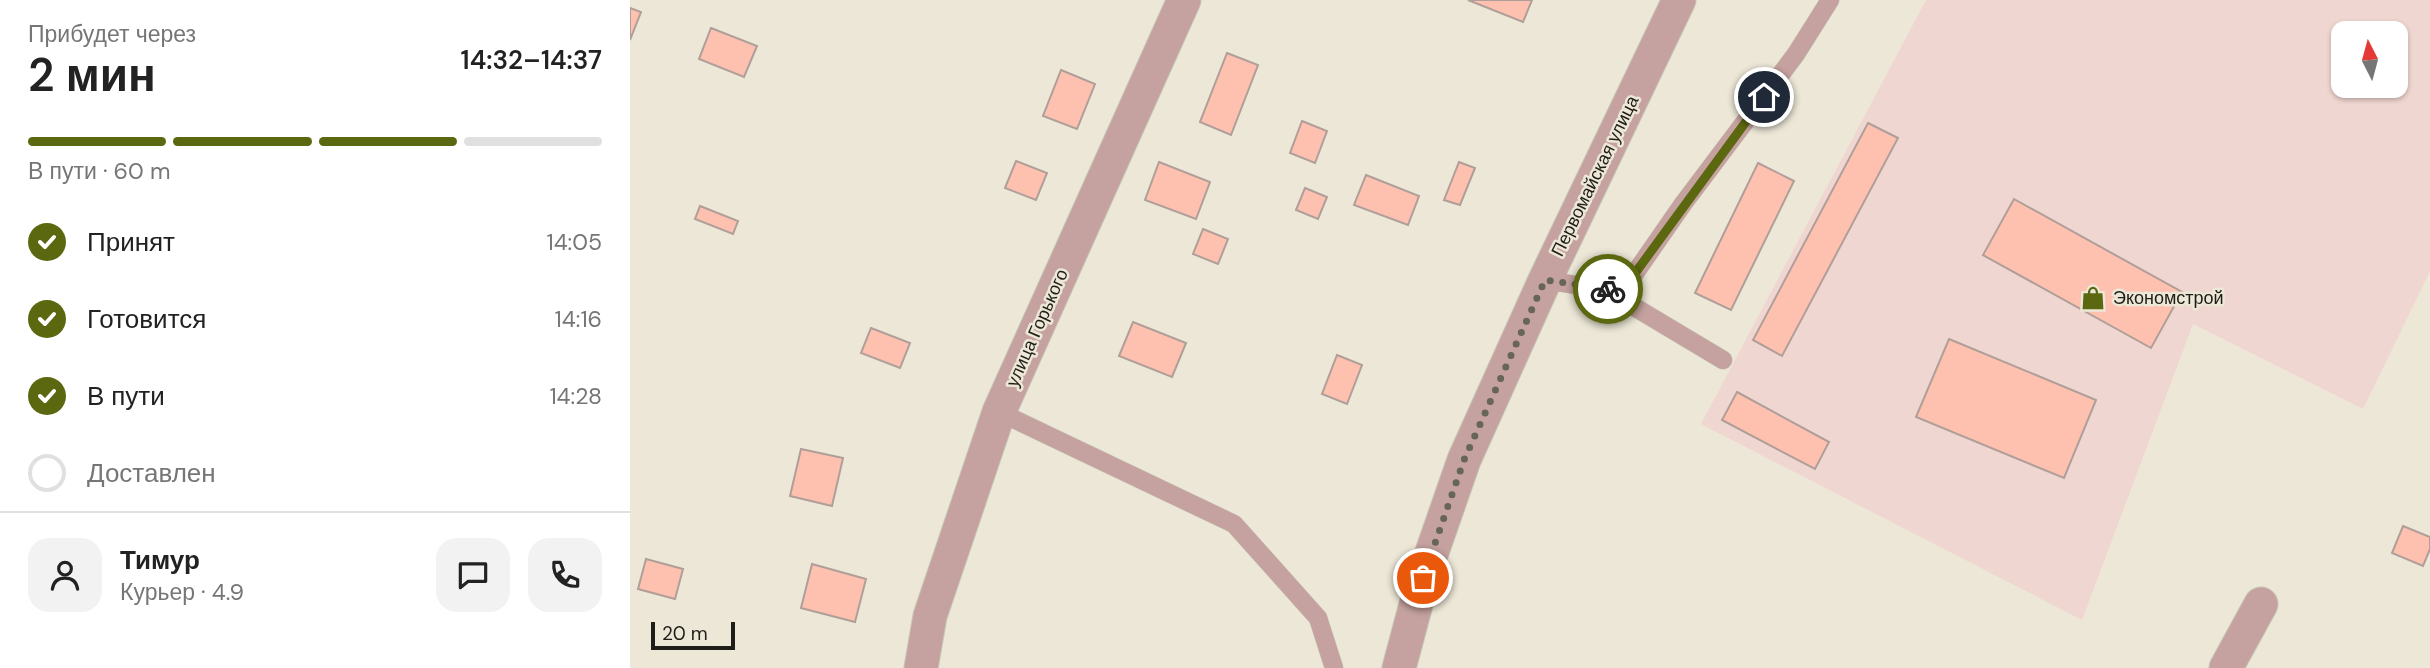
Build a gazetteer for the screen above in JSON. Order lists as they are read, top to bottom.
{
  "streets": {
    "street": ["Первомайская улица", "улица Горького"]
  },
  "places": {
    "shop": ["Экономстрой"]
  },
  "scale_bar": "20 m",
  "north": "top",
  "page": {
    "heading": ["2 мин", "Прибудет через", "14:32–14:37"],
    "panel": ["Тимур", "Курьер · 4.9"],
    "bar": "В пути · 60 m",
    "list": [
      ["Принят", "14:05"],
      ["Готовится", "14:16"],
      ["В пути", "14:28"],
      "Доставлен"
    ],
    "scale": "20 m"
  }
}
